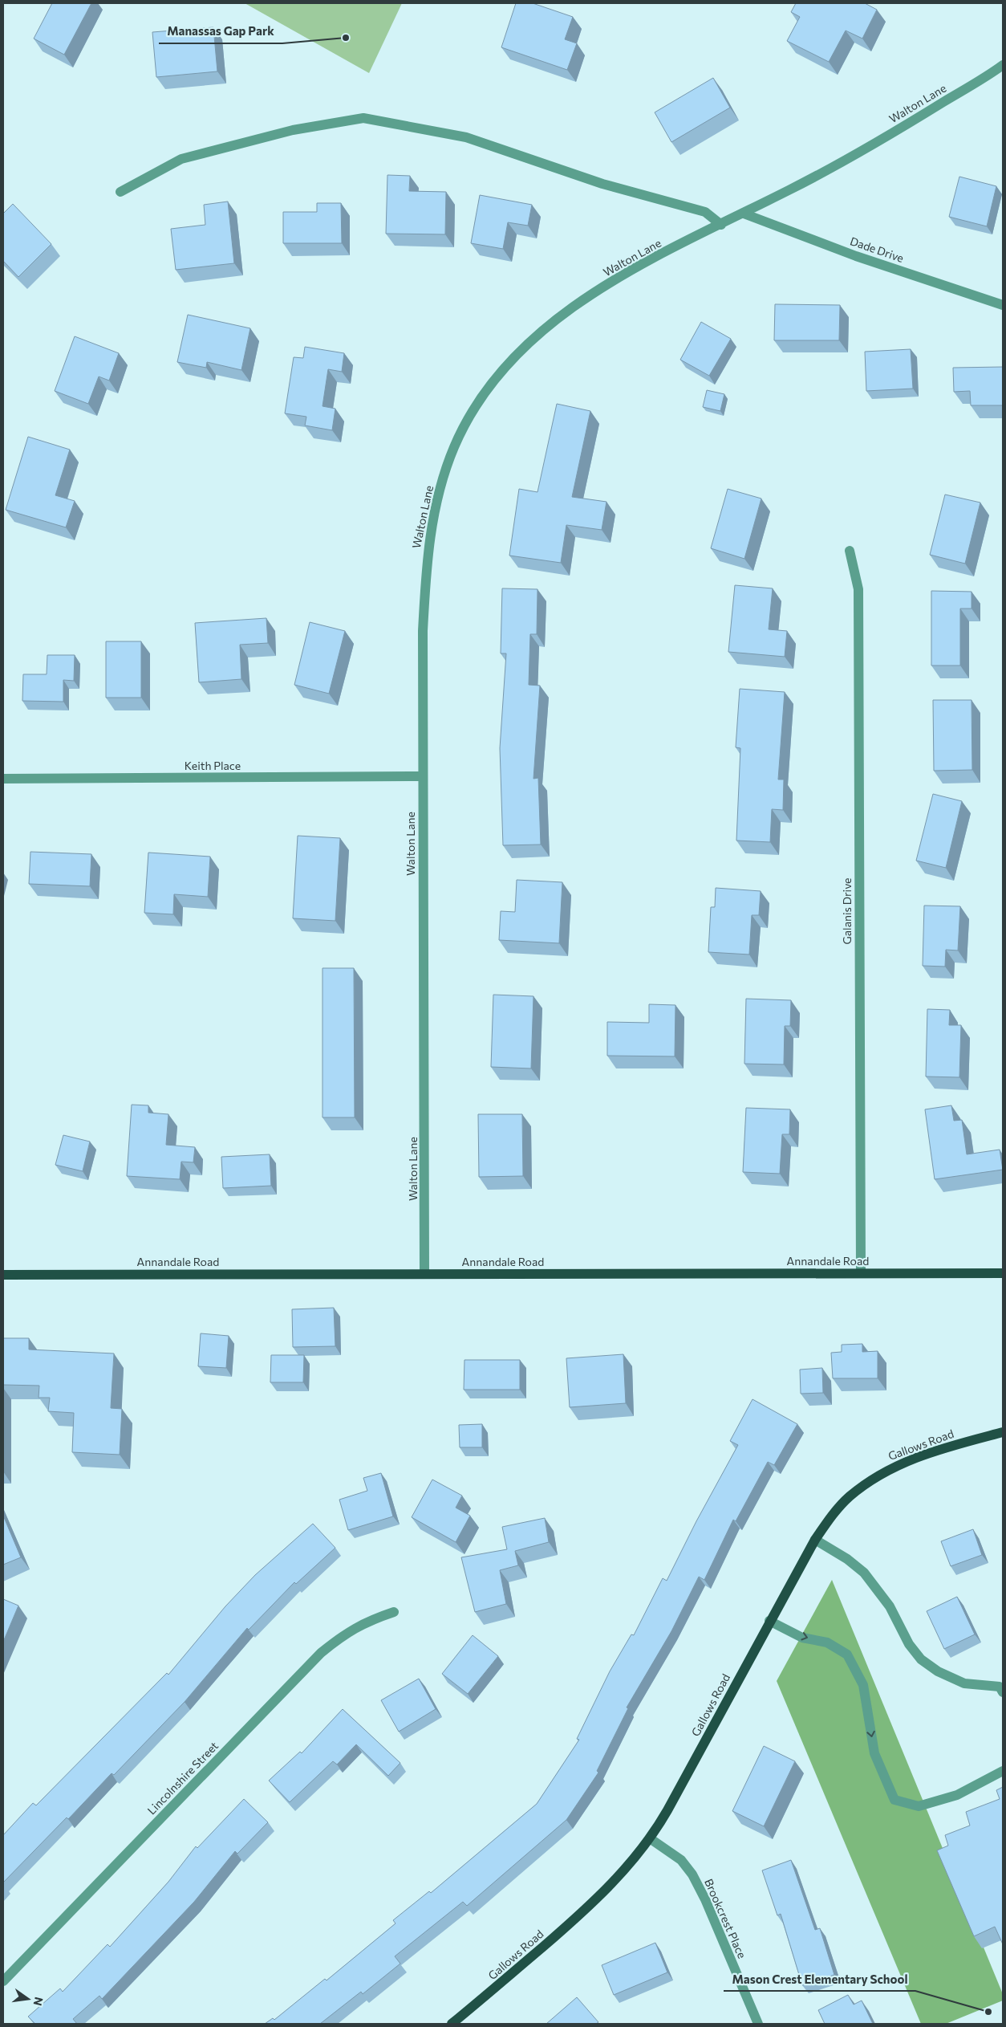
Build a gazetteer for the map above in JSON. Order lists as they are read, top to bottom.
{
  "streets": {
    "main road": ["Annandale Road", "Gallows Road"],
    "street": [
      "Walton Lane",
      "Dade Drive",
      "Keith Place",
      "Galanis Drive",
      "Lincolnshire Street",
      "Brookcrest Place"
    ]
  },
  "crossings": [
    ["Walton Lane", "Dade Drive"],
    ["Walton Lane", "Keith Place"],
    ["Walton Lane", "Annandale Road"],
    ["Galanis Drive", "Annandale Road"],
    ["Gallows Road", "Brookcrest Place"]
  ],
  "places": ["Manassas Gap Park", "Mason Crest Elementary School"],
  "north": "right"
}
